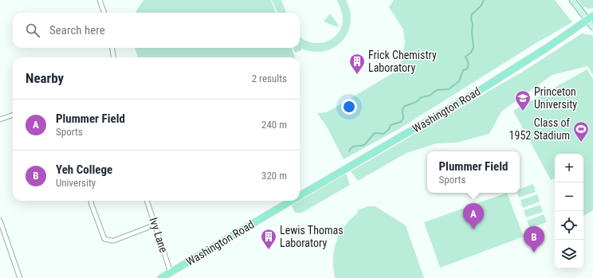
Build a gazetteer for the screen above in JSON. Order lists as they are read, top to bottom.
{
  "streets": {
    "main road": ["Washington Road"],
    "street": ["Ivy Lane"]
  },
  "crossings": [
    ["Washington Road", "Ivy Lane"]
  ],
  "places": {
    "building": ["Frick Chemistry Laboratory", "Lewis Thomas Laboratory"],
    "school or university": ["Princeton University"],
    "sports": ["Class of 1952 Stadium"]
  },
  "page": {
    "search": "Search here",
    "heading": ["Nearby", "2 results"],
    "list": [
      {
        "mark": "A",
        "name": "Plummer Field",
        "note": "Sports",
        "value": "240 m"
      },
      {
        "mark": "B",
        "name": "Yeh College",
        "note": "University",
        "value": "320 m"
      }
    ],
    "popup": ["Plummer Field", "Sports"],
    "map_buttons": ["+", "−"],
    "pins": ["A", "B"]
  }
}
